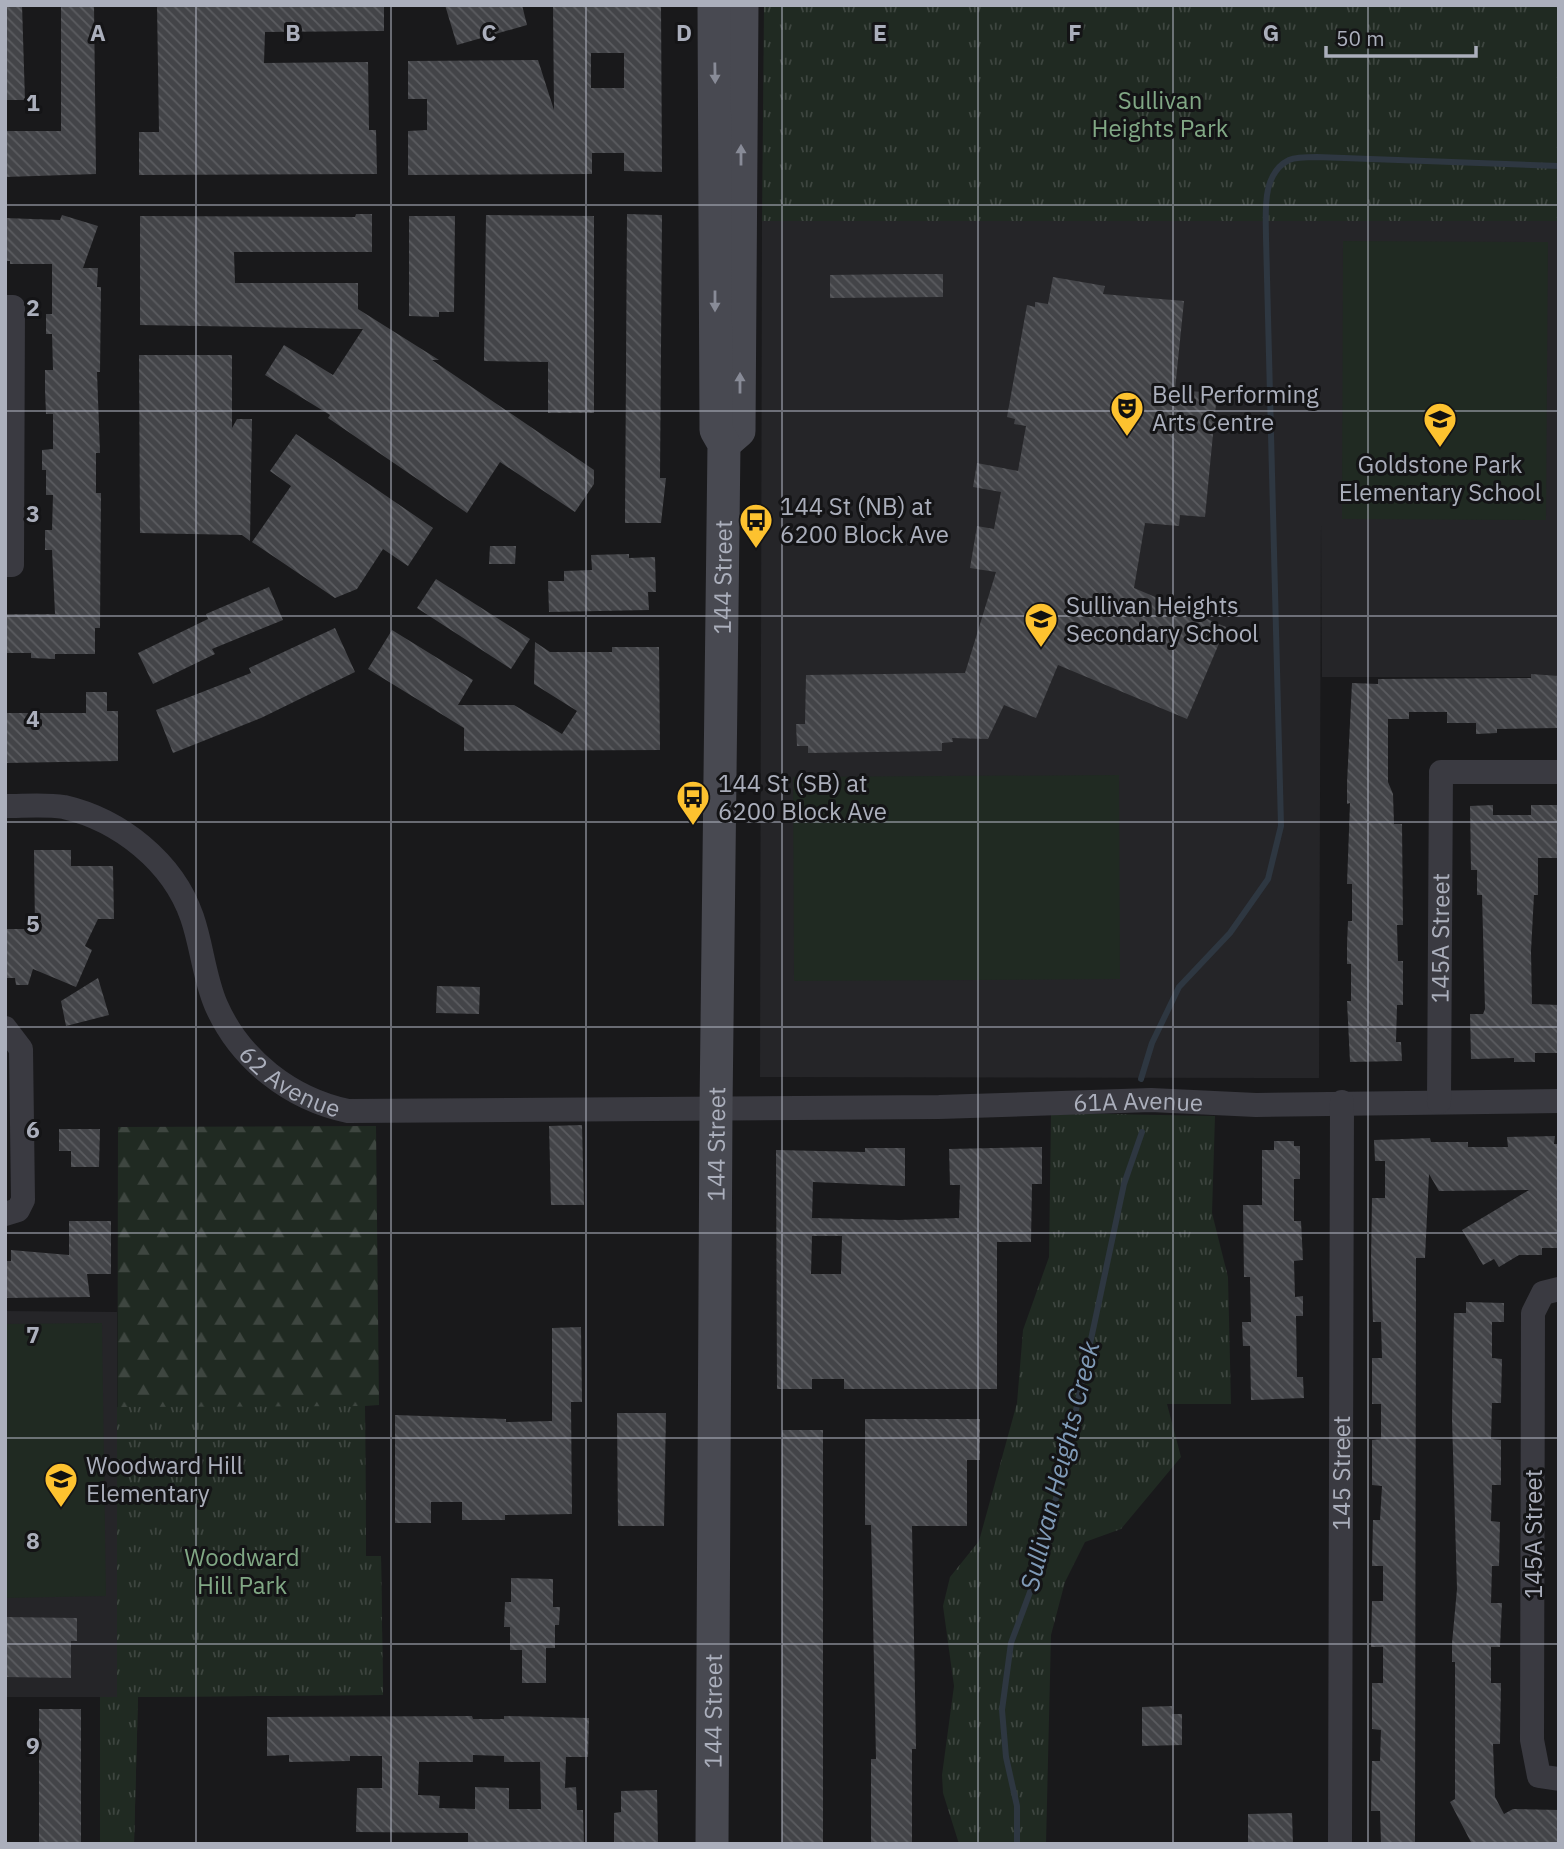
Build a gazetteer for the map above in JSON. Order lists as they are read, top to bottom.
{
  "streets": {
    "main road": ["144 Street"],
    "street": [
      "145A Street",
      "62 Avenue",
      "61A Avenue",
      "145 Street"
    ]
  },
  "crossings": [
    ["144 Street", "62 Avenue"],
    ["144 Street", "61A Avenue"],
    ["145A Street", "61A Avenue"],
    ["62 Avenue", "61A Avenue"],
    ["61A Avenue", "145 Street"]
  ],
  "water": ["Sullivan Heights Creek"],
  "parks": ["Sullivan Heights Park", "Woodward Hill Park"],
  "places": {
    "theatre": ["Bell Performing Arts Centre"],
    "school or university": ["Goldstone Park Elementary School", "Sullivan Heights Secondary School", "Woodward Hill Elementary"],
    "bus stop": ["144 St (NB) at 6200 Block Ave", "144 St (SB) at 6200 Block Ave"]
  },
  "scale_bar": "50 m",
  "grid": {
    "columns": [
      "A",
      "B",
      "C",
      "D",
      "E",
      "F",
      "G"
    ],
    "rows": [
      "1",
      "2",
      "3",
      "4",
      "5",
      "6",
      "7",
      "8",
      "9"
    ]
  }
}
